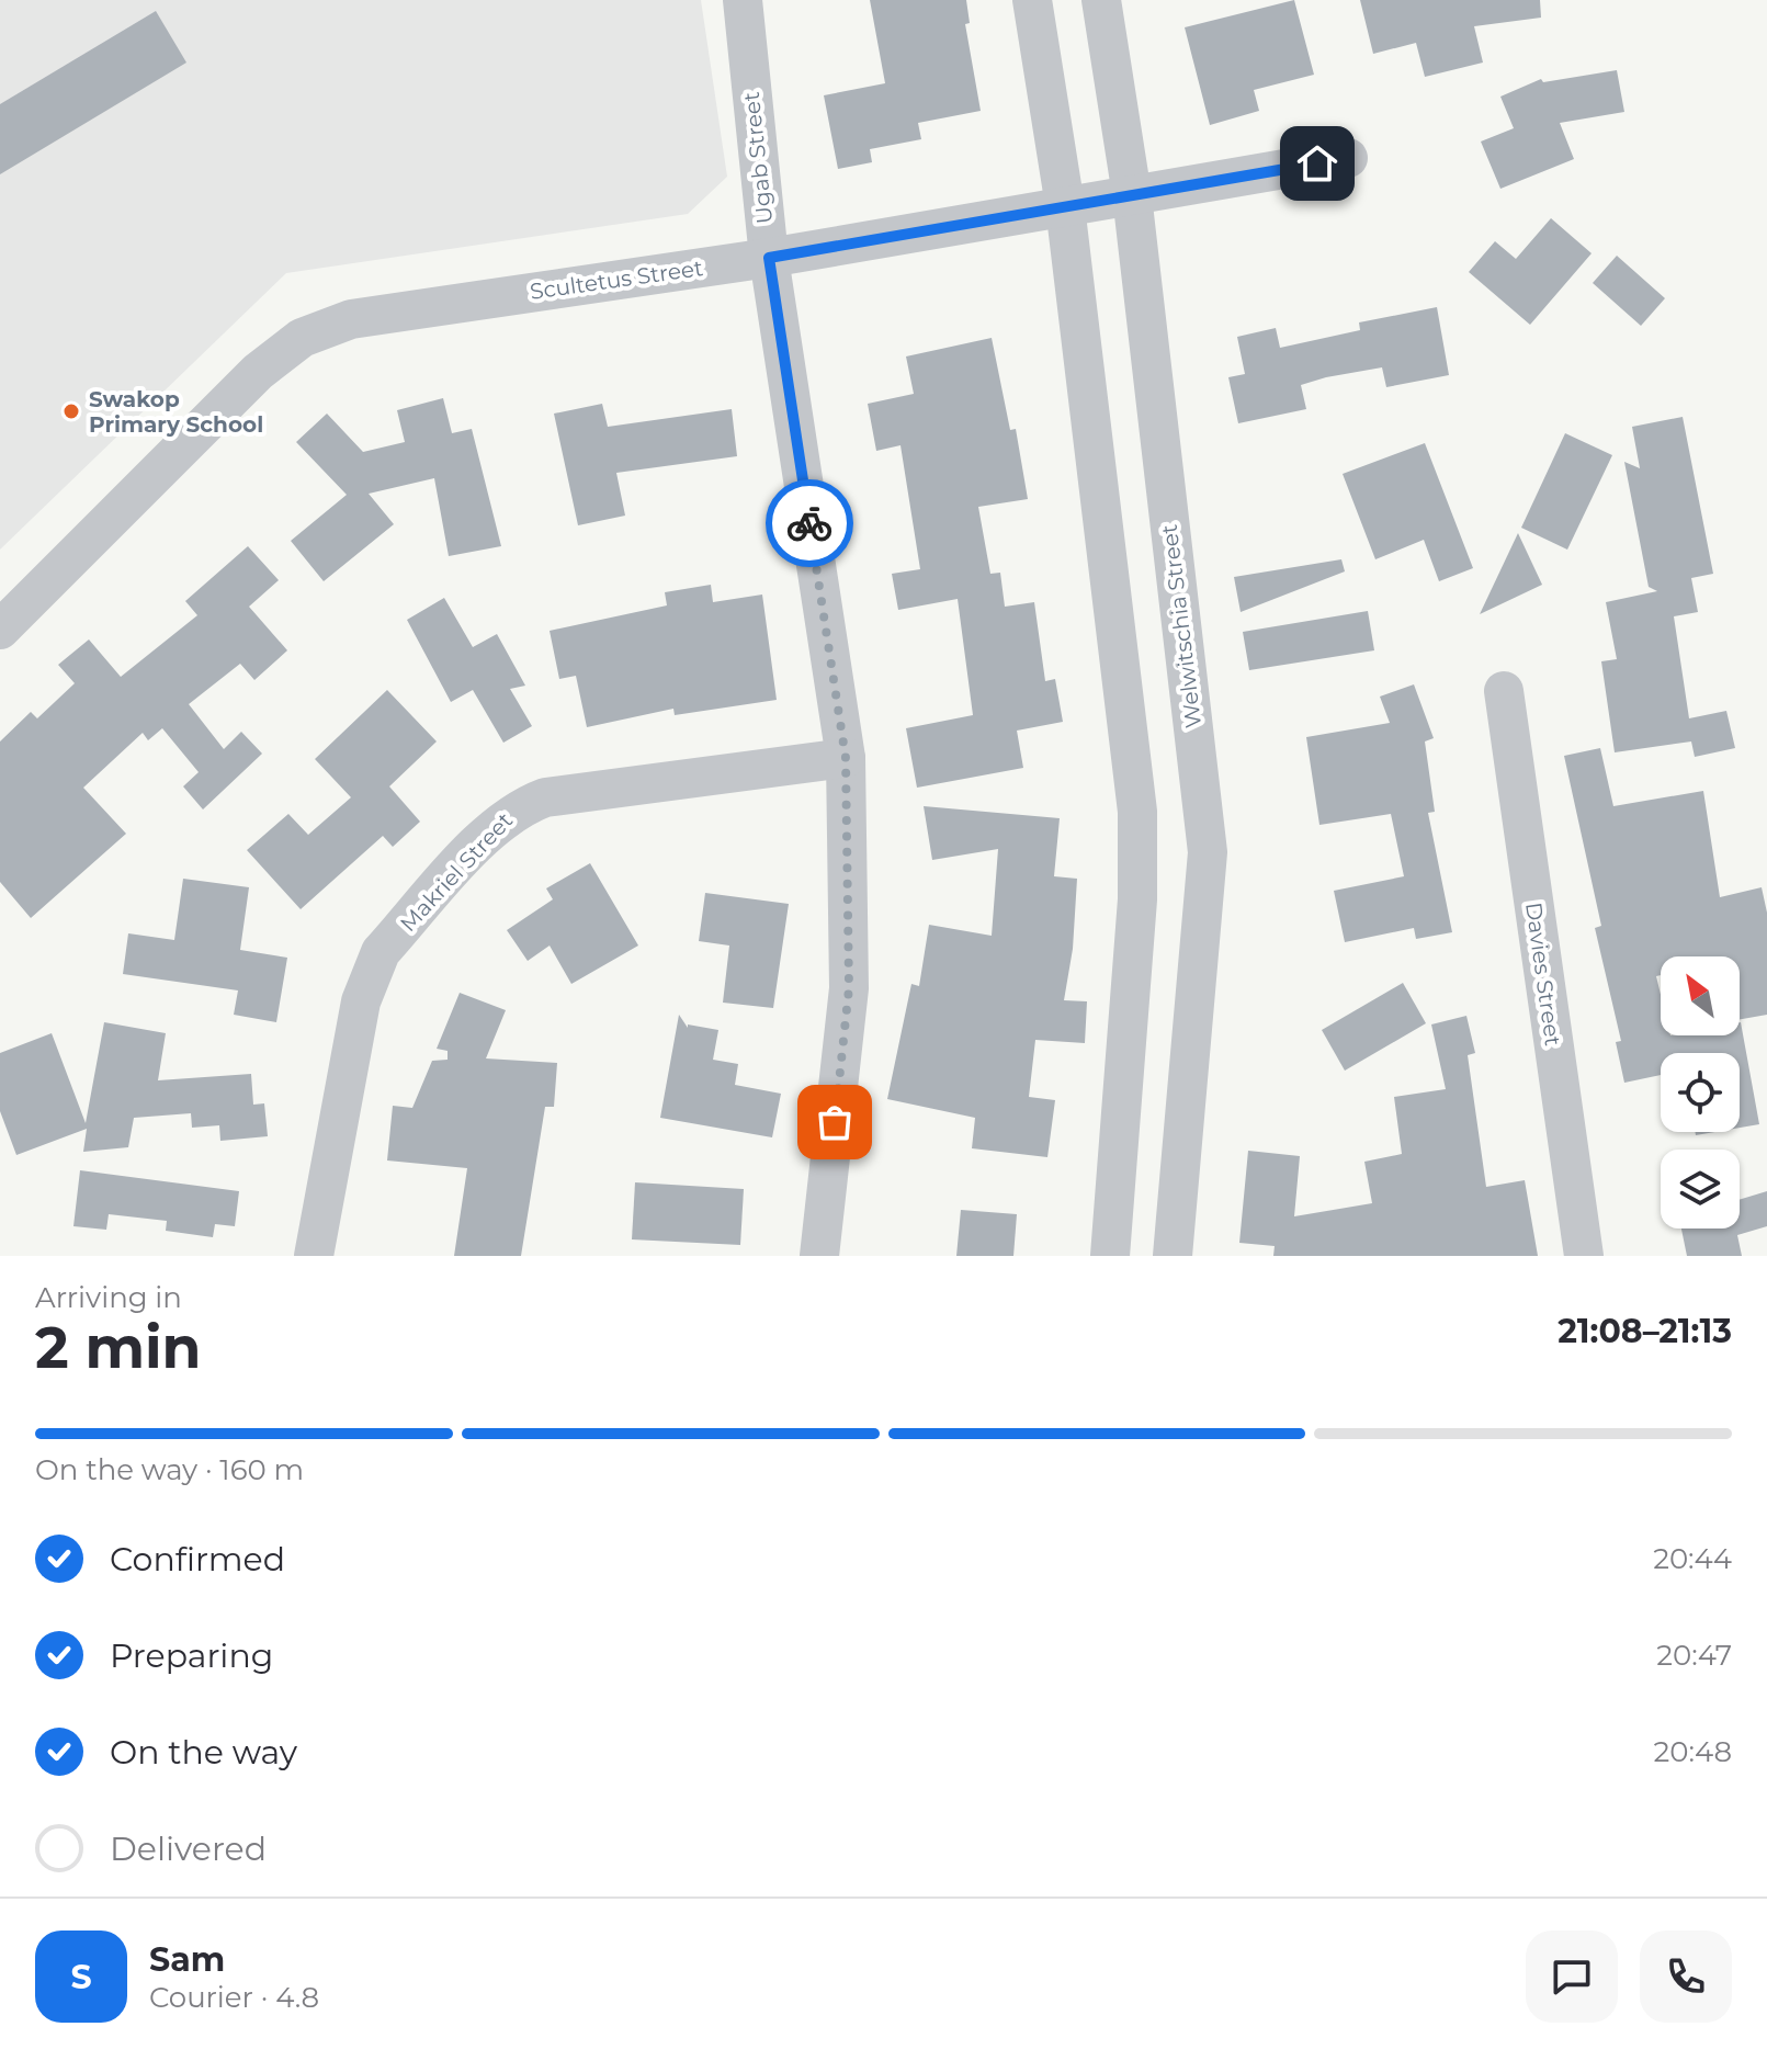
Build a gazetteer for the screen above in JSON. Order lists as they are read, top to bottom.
{
  "streets": {
    "street": [
      "Ugab Street",
      "Scultetus Street",
      "Welwitschia Street",
      "Makriel Street",
      "Davies Street"
    ]
  },
  "crossings": [
    ["Ugab Street", "Scultetus Street"],
    ["Ugab Street", "Makriel Street"],
    ["Scultetus Street", "Welwitschia Street"]
  ],
  "places": ["Swakop Primary School"],
  "north": "top left",
  "page": {
    "heading": ["2 min", "Arriving in", "21:08–21:13"],
    "panel": ["Sam", "Courier · 4.8"],
    "bar": "On the way · 160 m",
    "list": [
      ["Confirmed", "20:44"],
      ["Preparing", "20:47"],
      ["On the way", "20:48"],
      "Delivered"
    ],
    "round": "S"
  }
}
